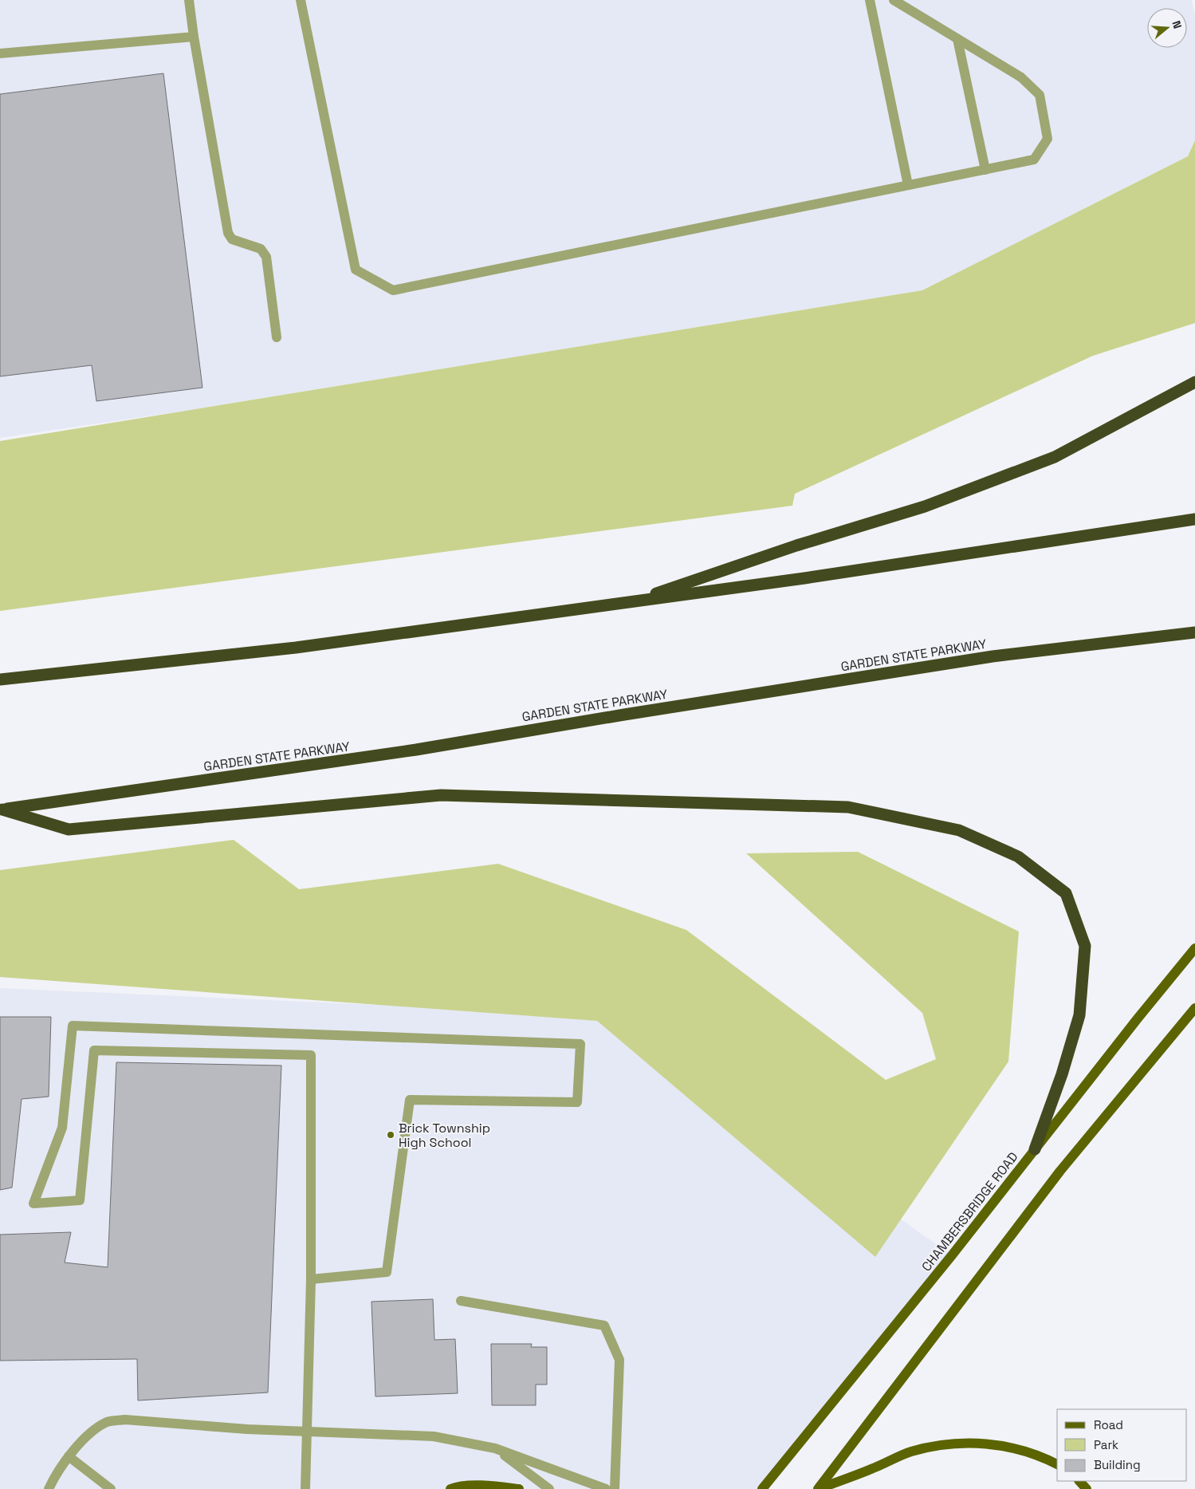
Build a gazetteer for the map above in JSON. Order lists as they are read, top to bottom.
{
  "streets": {
    "highway": ["GARDEN STATE PARKWAY"],
    "main road": ["CHAMBERSBRIDGE ROAD"]
  },
  "places": ["Brick Township High School"],
  "legend": ["Road", "Park", "Building"],
  "north": "right"
}
